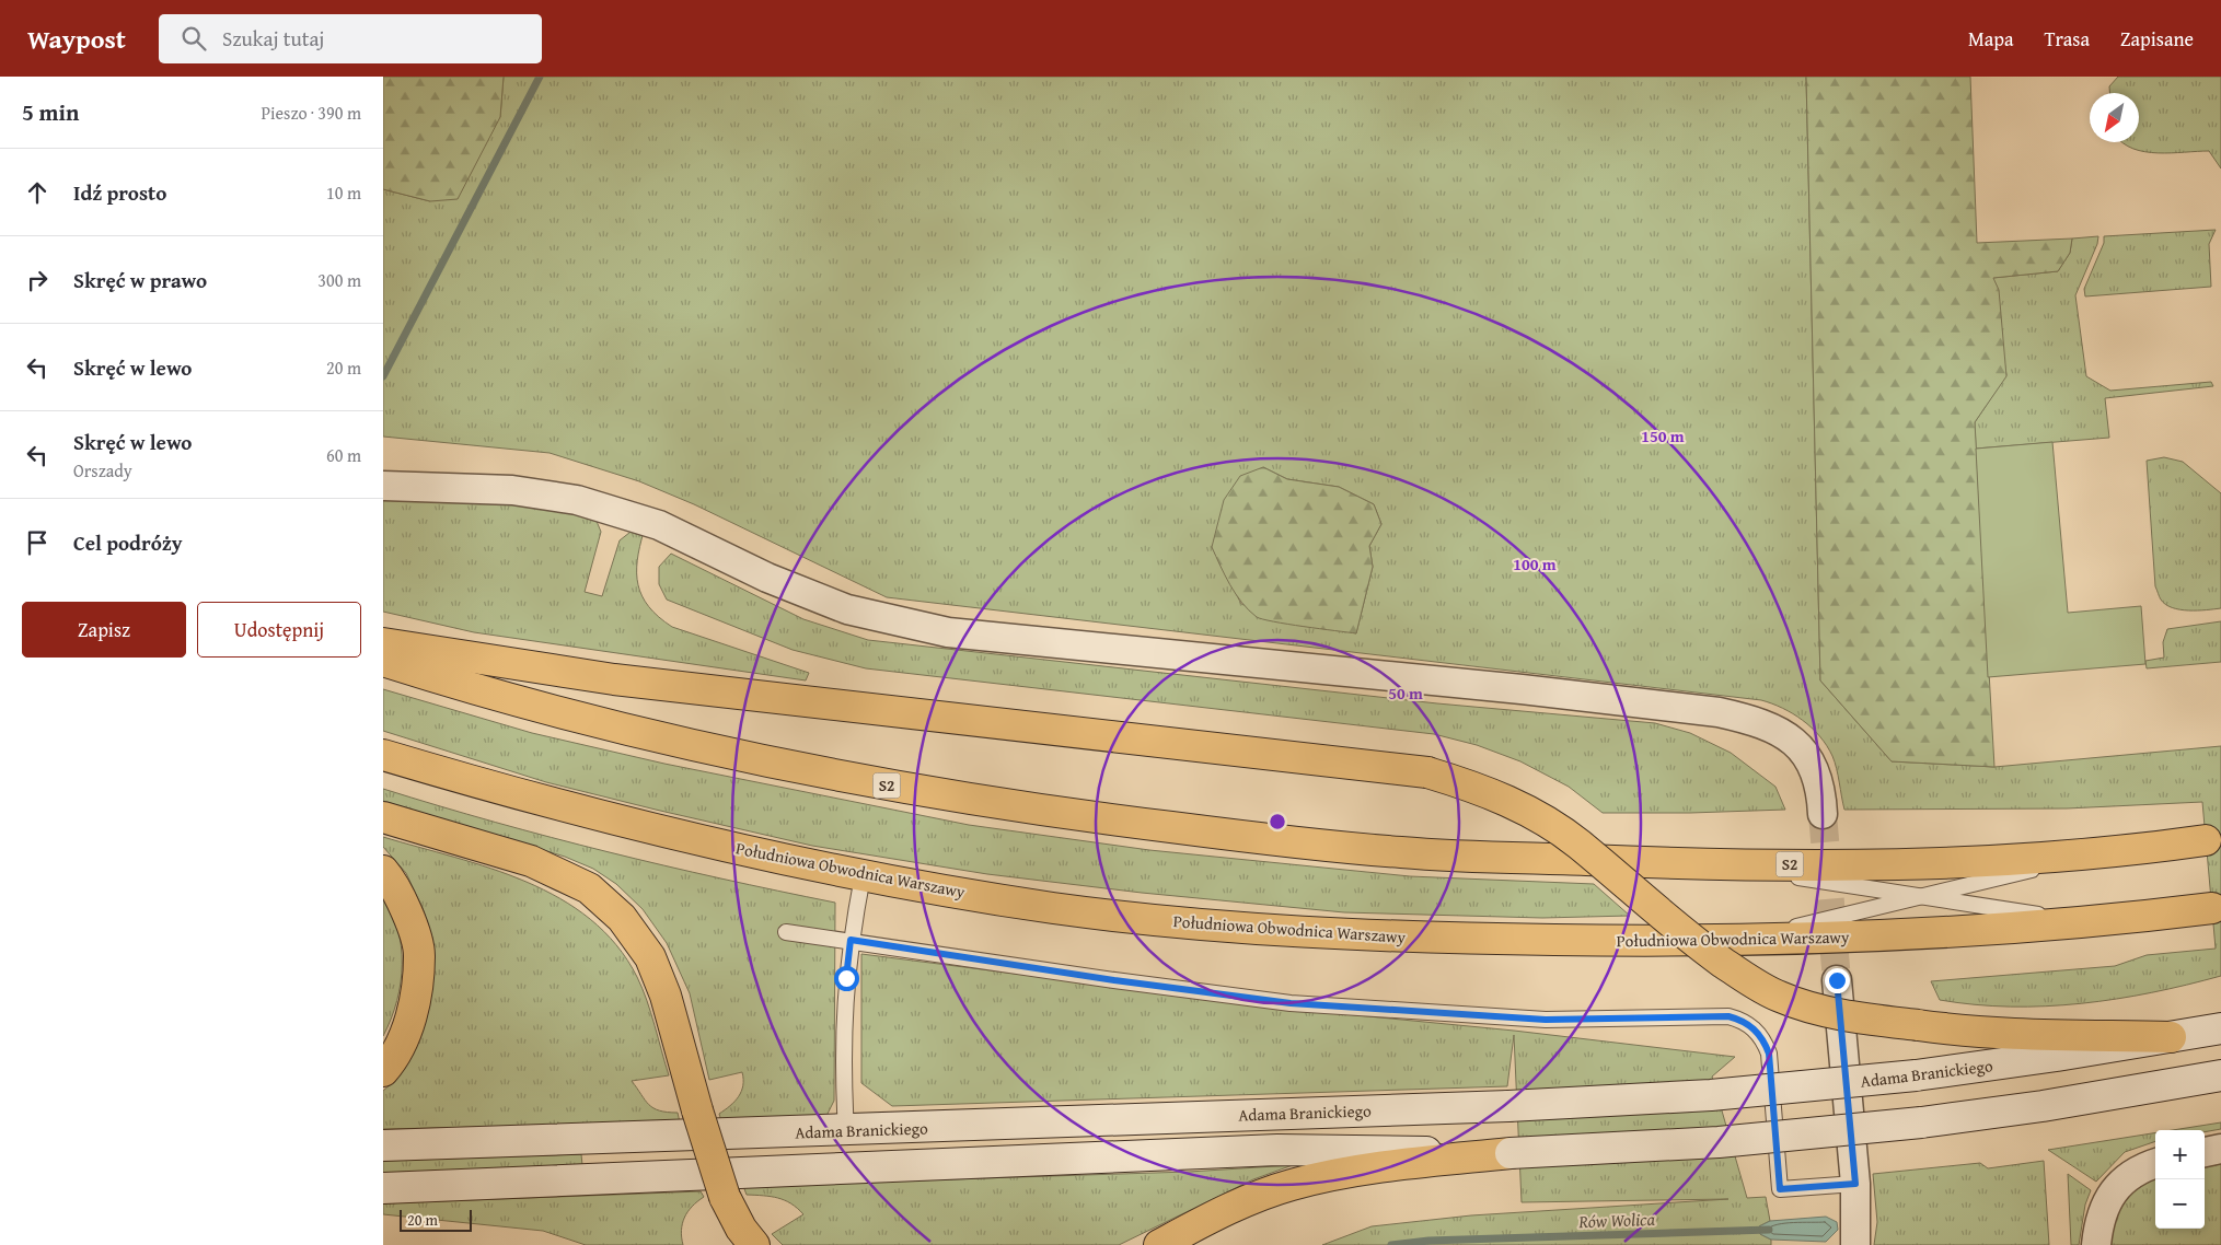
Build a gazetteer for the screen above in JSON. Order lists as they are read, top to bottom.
{
  "streets": {
    "highway": ["S2", "Południowa Obwodnica Warszawy"],
    "main road": ["Adama Branickiego"]
  },
  "water": ["Rów Wolica"],
  "scale_bar": "20 m",
  "north": "bottom left",
  "page": {
    "header": "Waypost",
    "search": "Szukaj tutaj",
    "nav": ["Mapa", "Trasa", "Zapisane"],
    "heading": ["5 min", "Pieszo · 390 m"],
    "list": [
      ["Idź prosto", "10 m"],
      ["Skręć w prawo", "300 m"],
      ["Skręć w lewo", "20 m"],
      ["Skręć w lewo", "Orszady", "60 m"],
      "Cel podróży"
    ],
    "buttons": ["Zapisz", "Udostępnij"],
    "map_buttons": ["+", "−"],
    "scale": "20 m"
  },
  "rings": ["150 m", "100 m", "50 m"]
}
